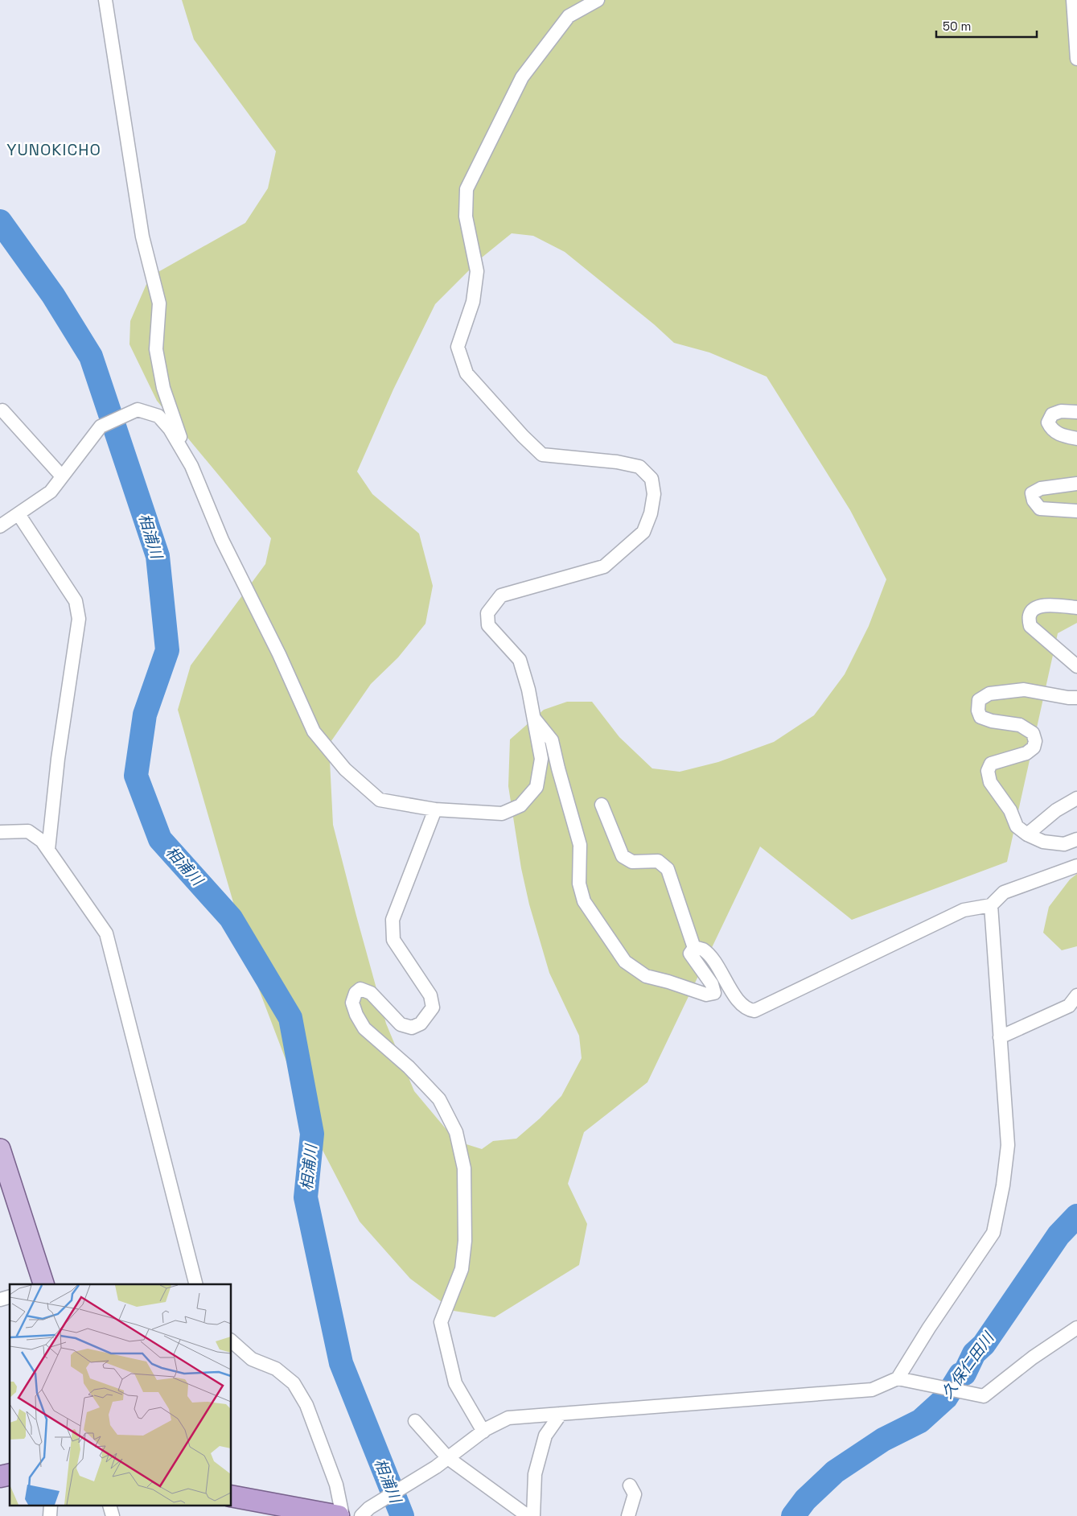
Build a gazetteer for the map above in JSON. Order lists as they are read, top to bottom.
{
  "districts": ["YUNOKICHO"],
  "water": ["相浦川", "久保仁田川"],
  "scale_bar": "50 m"
}
